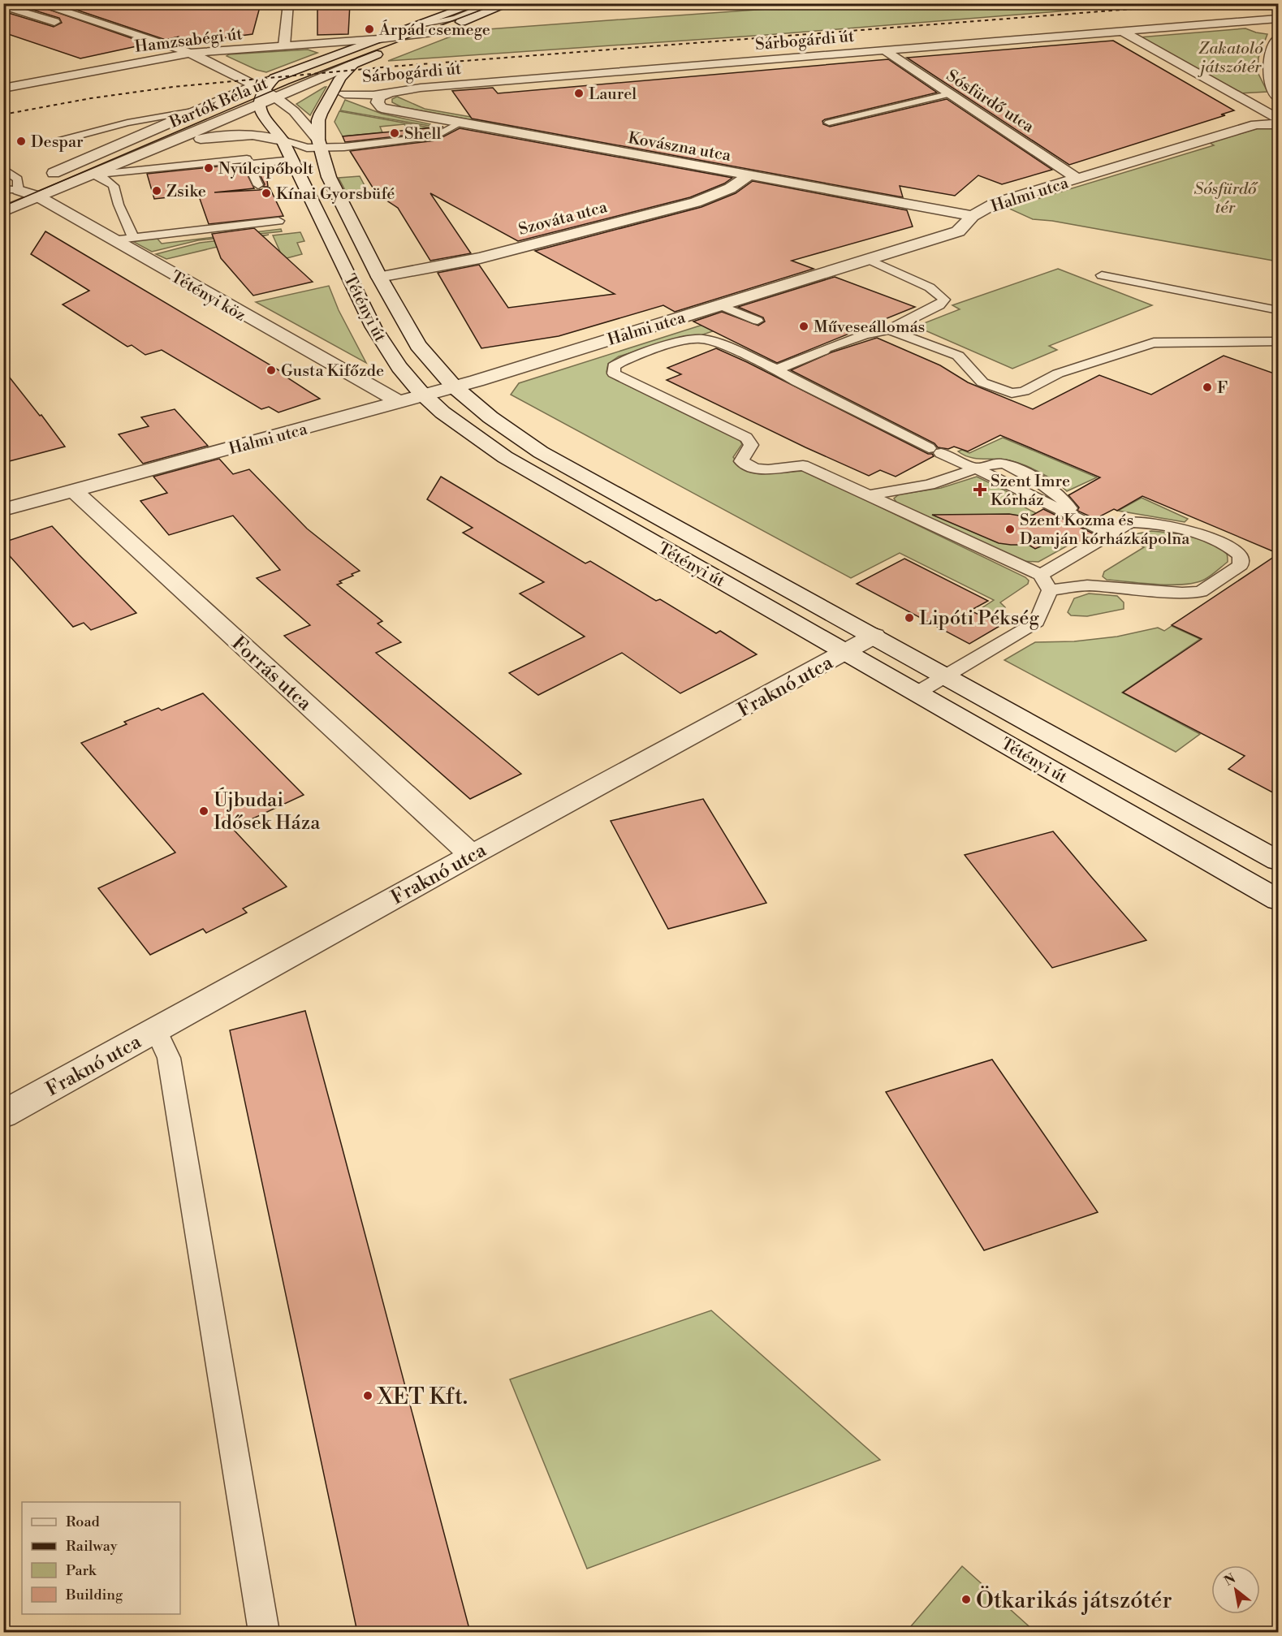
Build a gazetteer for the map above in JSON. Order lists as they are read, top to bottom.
{
  "streets": {
    "street": [
      "Hamzsabégi út",
      "Sárbogárdi út",
      "Sósfürdő utca",
      "Bartók Béla út",
      "Kovászna utca",
      "Halmi utca",
      "Szováta utca",
      "Tétényi köz",
      "Tétényi út",
      "Forrás utca",
      "Fraknó utca"
    ]
  },
  "crossings": [
    ["Hamzsabégi út", "Bartók Béla út"],
    ["Hamzsabégi út", "Tétényi út"],
    ["Sárbogárdi út", "Sósfürdő utca"],
    ["Sárbogárdi út", "Kovászna utca"],
    ["Sárbogárdi út", "Tétényi út"],
    ["Sósfürdő utca", "Halmi utca"],
    ["Bartók Béla út", "Tétényi köz"],
    ["Bartók Béla út", "Tétényi út"],
    ["Kovászna utca", "Halmi utca"],
    ["Kovászna utca", "Szováta utca"],
    ["Kovászna utca", "Tétényi út"],
    ["Halmi utca", "Tétényi köz"],
    ["Halmi utca", "Tétényi út"],
    ["Halmi utca", "Forrás utca"],
    ["Szováta utca", "Tétényi út"],
    ["Tétényi út", "Fraknó utca"],
    ["Forrás utca", "Fraknó utca"]
  ],
  "parks": ["Zakatoló játszótér", "Sósfürdő tér"],
  "places": {
    "other": [
      "Árpád csemege",
      "Laurel",
      "Shell",
      "Despar",
      "Nyúlcipőbolt",
      "Zsike",
      "Kínai Gyorsbüfé",
      "Műveseállomás",
      "Gusta Kifőzde",
      "F",
      "Szent Kozma és Damján kórházkápolna",
      "Lipóti Pékség",
      "Újbudai Idősek Háza",
      "XET Kft.",
      "Ötkarikás játszótér"
    ],
    "health": ["Szent Imre Kórház"]
  },
  "legend": [
    "Road",
    "Railway",
    "Park",
    "Building"
  ],
  "north": "top left"
}
